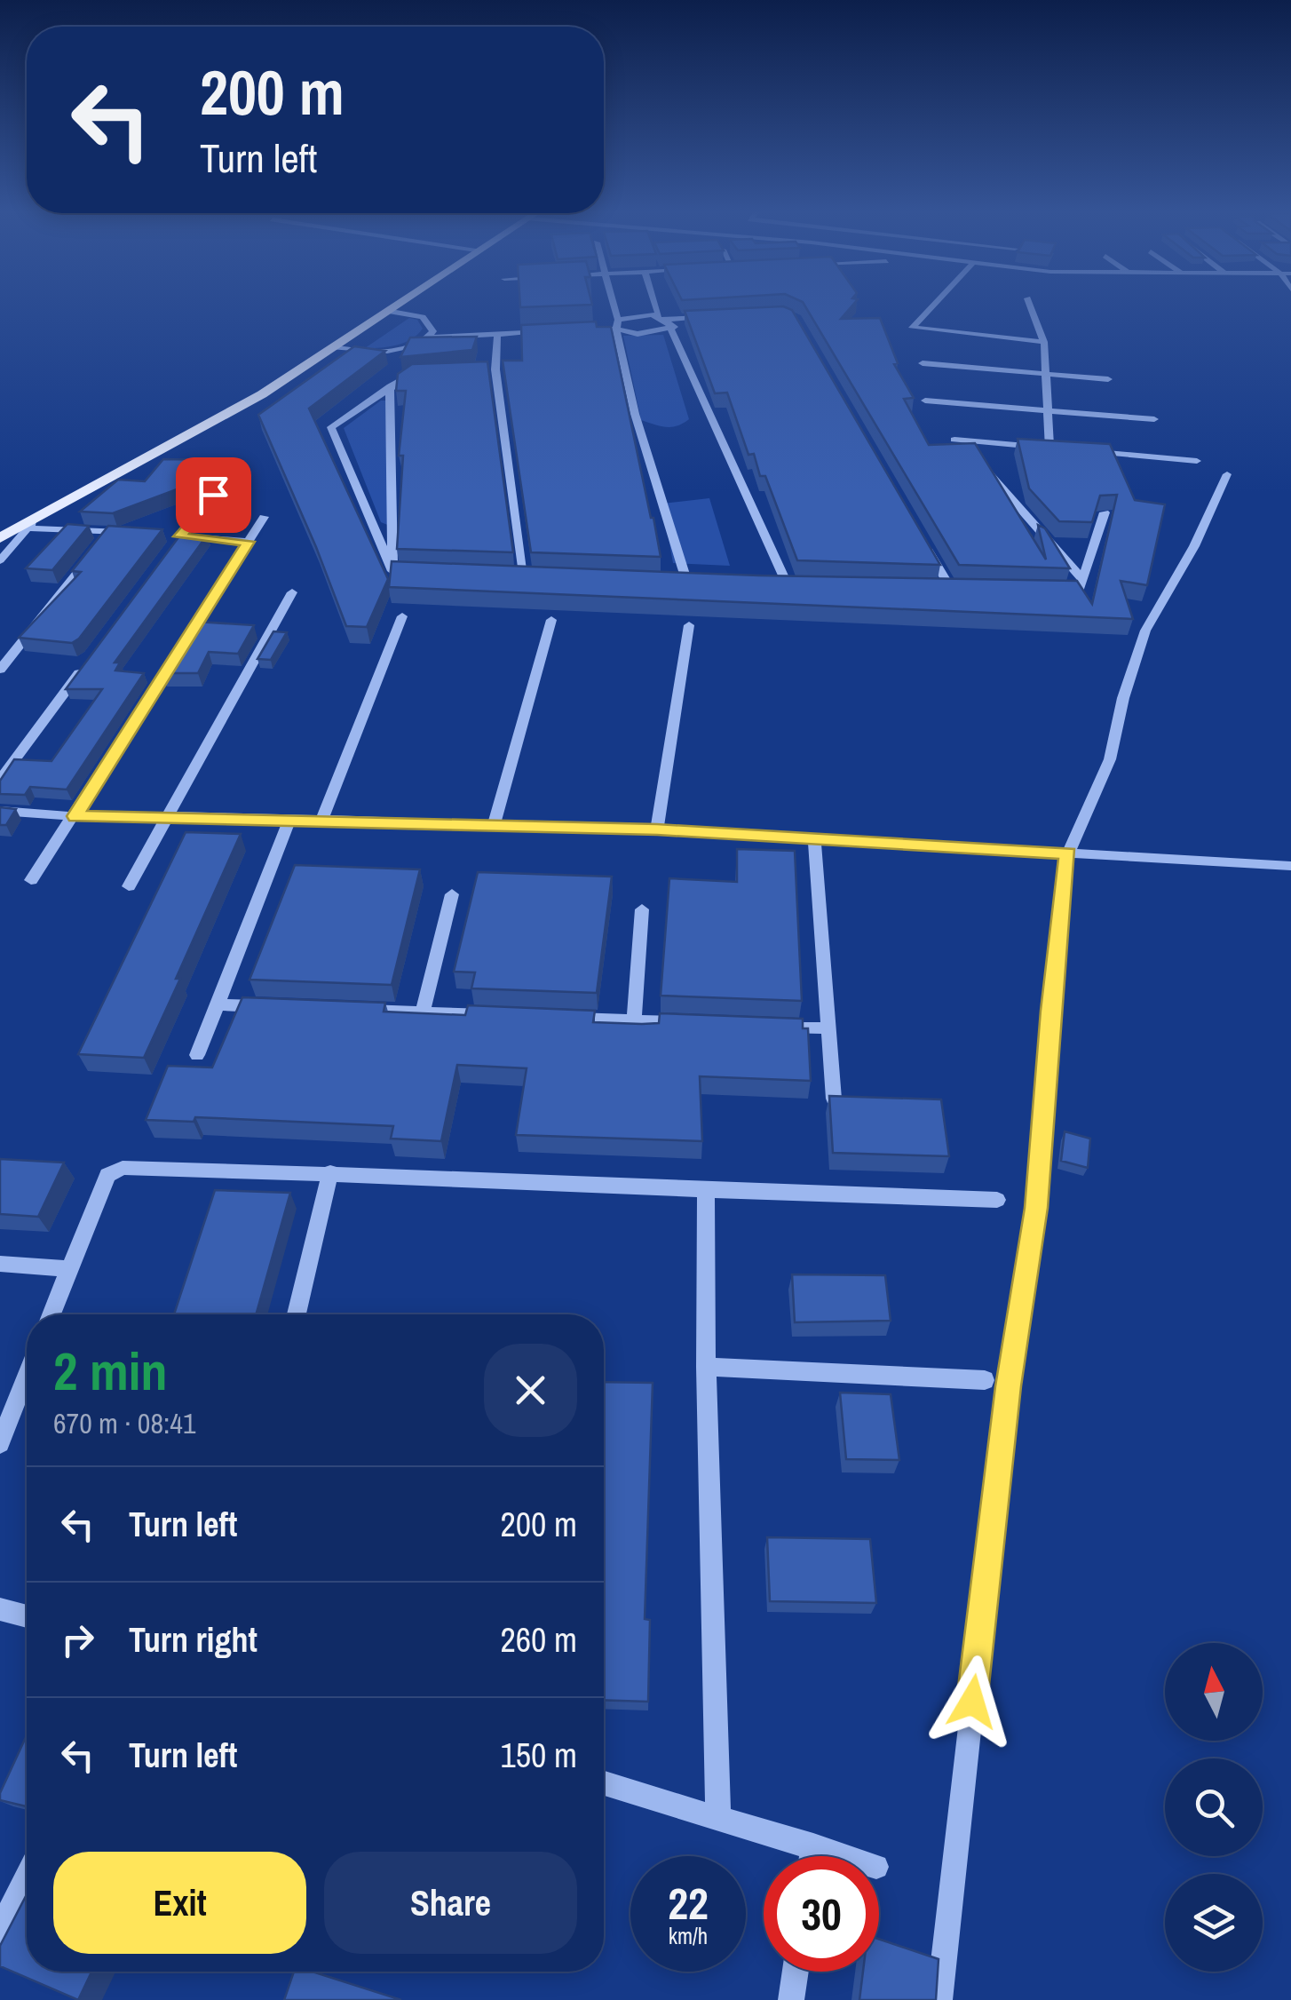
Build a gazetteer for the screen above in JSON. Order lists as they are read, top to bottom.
{
  "north": "top",
  "page": {
    "turn": ["200 m", "Turn left"],
    "heading": ["2 min", "670 m · 08:41"],
    "list": [
      {
        "name": "Turn left",
        "value": "200 m"
      },
      {
        "name": "Turn right",
        "value": "260 m"
      },
      {
        "name": "Turn left",
        "value": "150 m"
      }
    ],
    "buttons": ["Exit", "Share"],
    "speed": "22 km/h",
    "limit": "30"
  }
}
